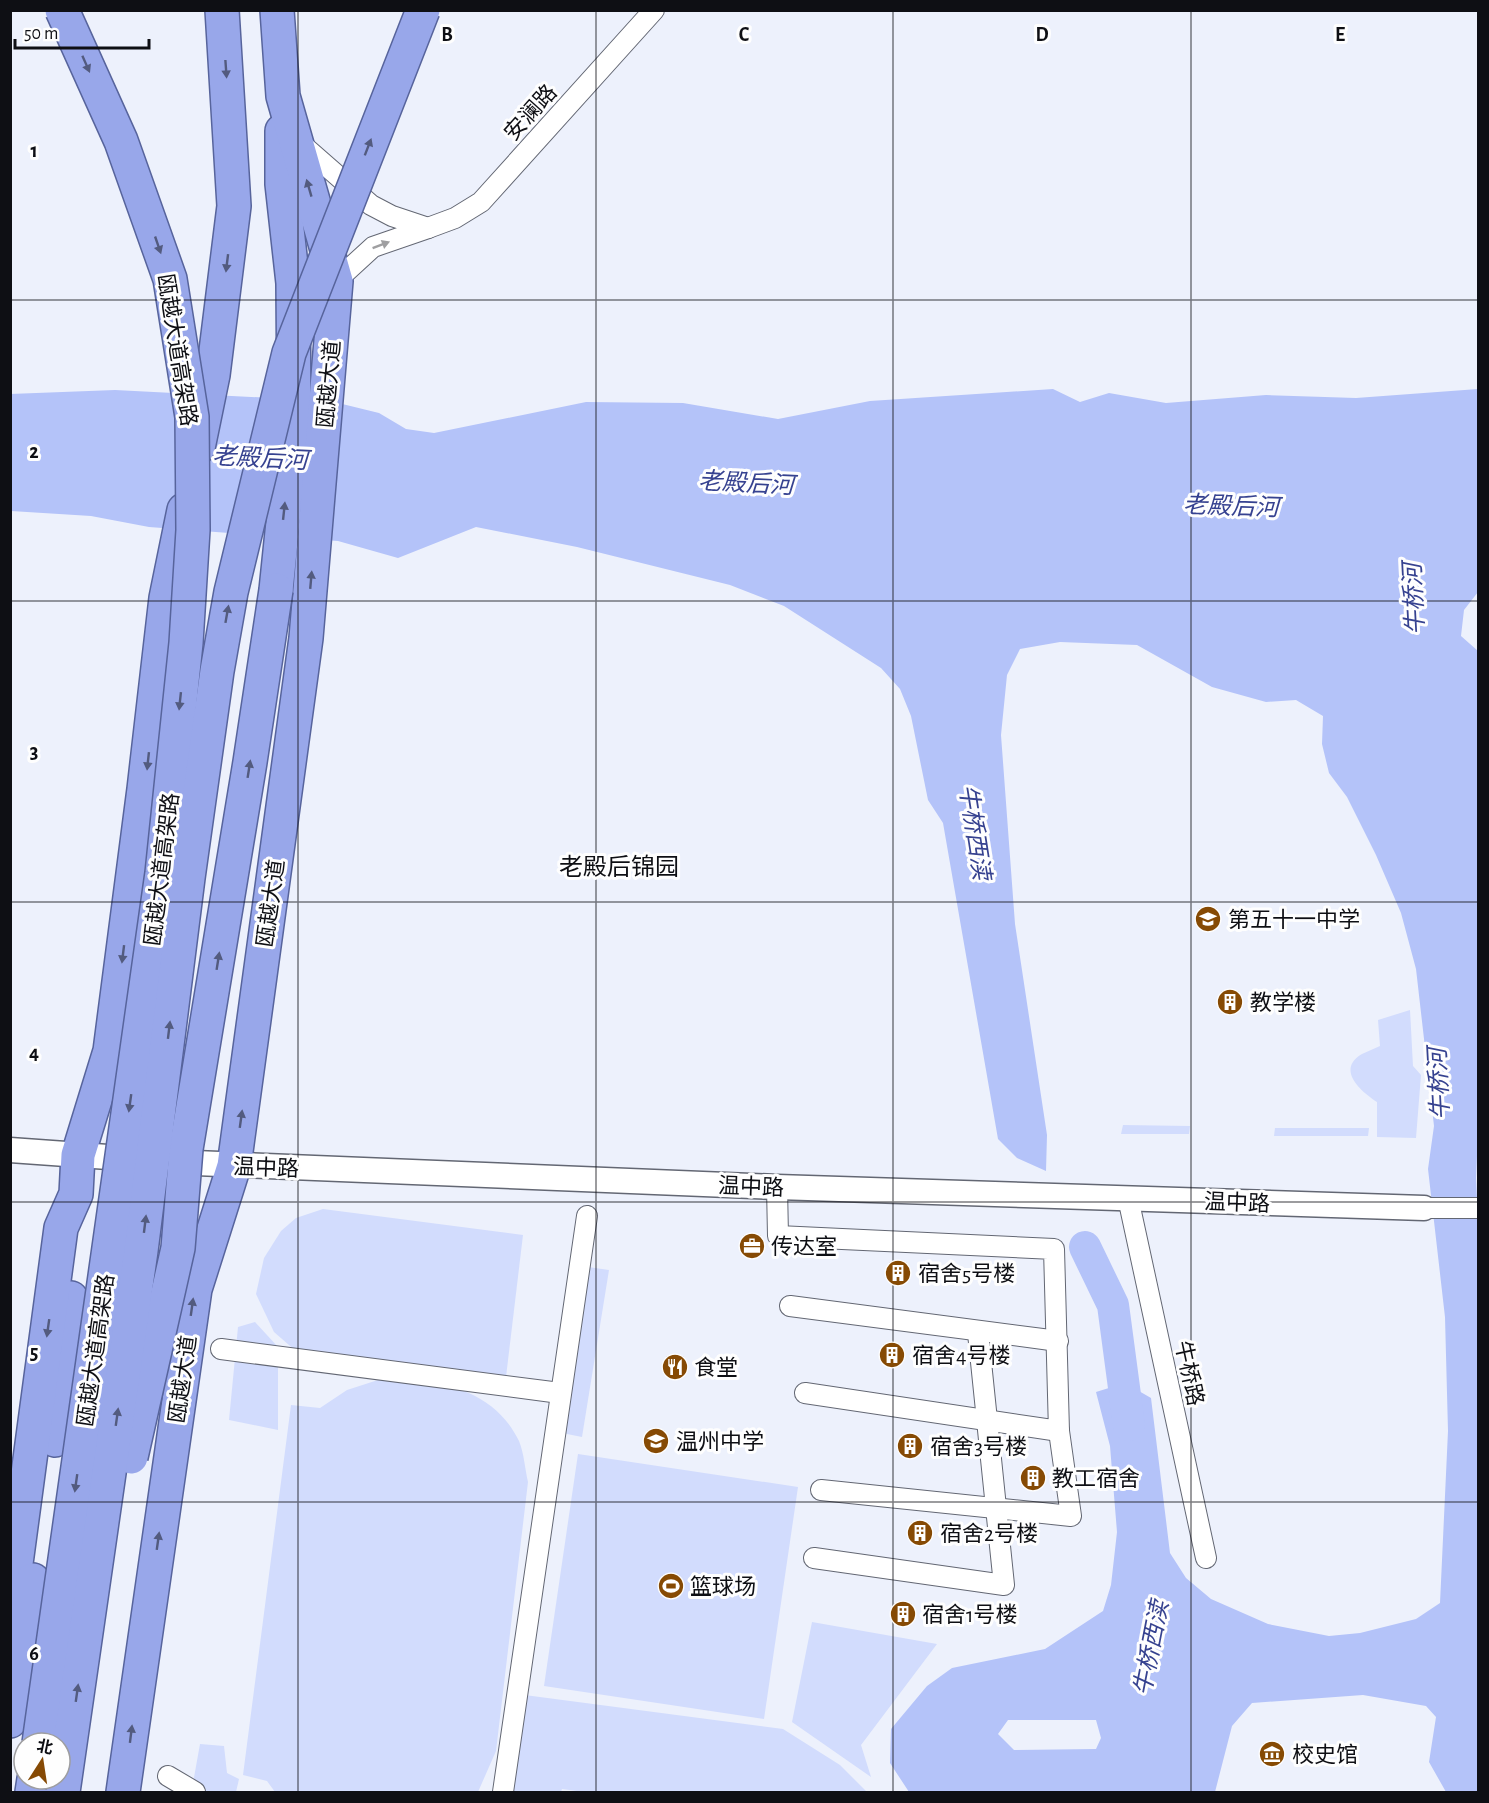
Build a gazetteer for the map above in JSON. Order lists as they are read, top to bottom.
{
  "streets": {
    "highway": ["瓯越大道高架路", "瓯越大道"],
    "street": ["安澜路", "温中路", "牛桥路"]
  },
  "crossings": [
    ["安澜路", "瓯越大道"],
    ["瓯越大道", "温中路"],
    ["温中路", "牛桥路"]
  ],
  "districts": ["老殿后锦园"],
  "water": ["老殿后河", "牛桥河", "牛桥西渎"],
  "places": {
    "school or university": ["第五十一中学", "温州中学"],
    "building": [
      "教学楼",
      "宿舍5号楼",
      "宿舍4号楼",
      "宿舍3号楼",
      "教工宿舍",
      "宿舍2号楼",
      "宿舍1号楼"
    ],
    "office": ["传达室"],
    "restaurant": ["食堂"],
    "sports": ["篮球场"],
    "museum": ["校史馆"]
  },
  "scale_bar": "50 m",
  "north": "top",
  "grid": {
    "columns": [
      "B",
      "C",
      "D",
      "E"
    ],
    "rows": [
      "1",
      "2",
      "3",
      "4",
      "5",
      "6"
    ]
  }
}
